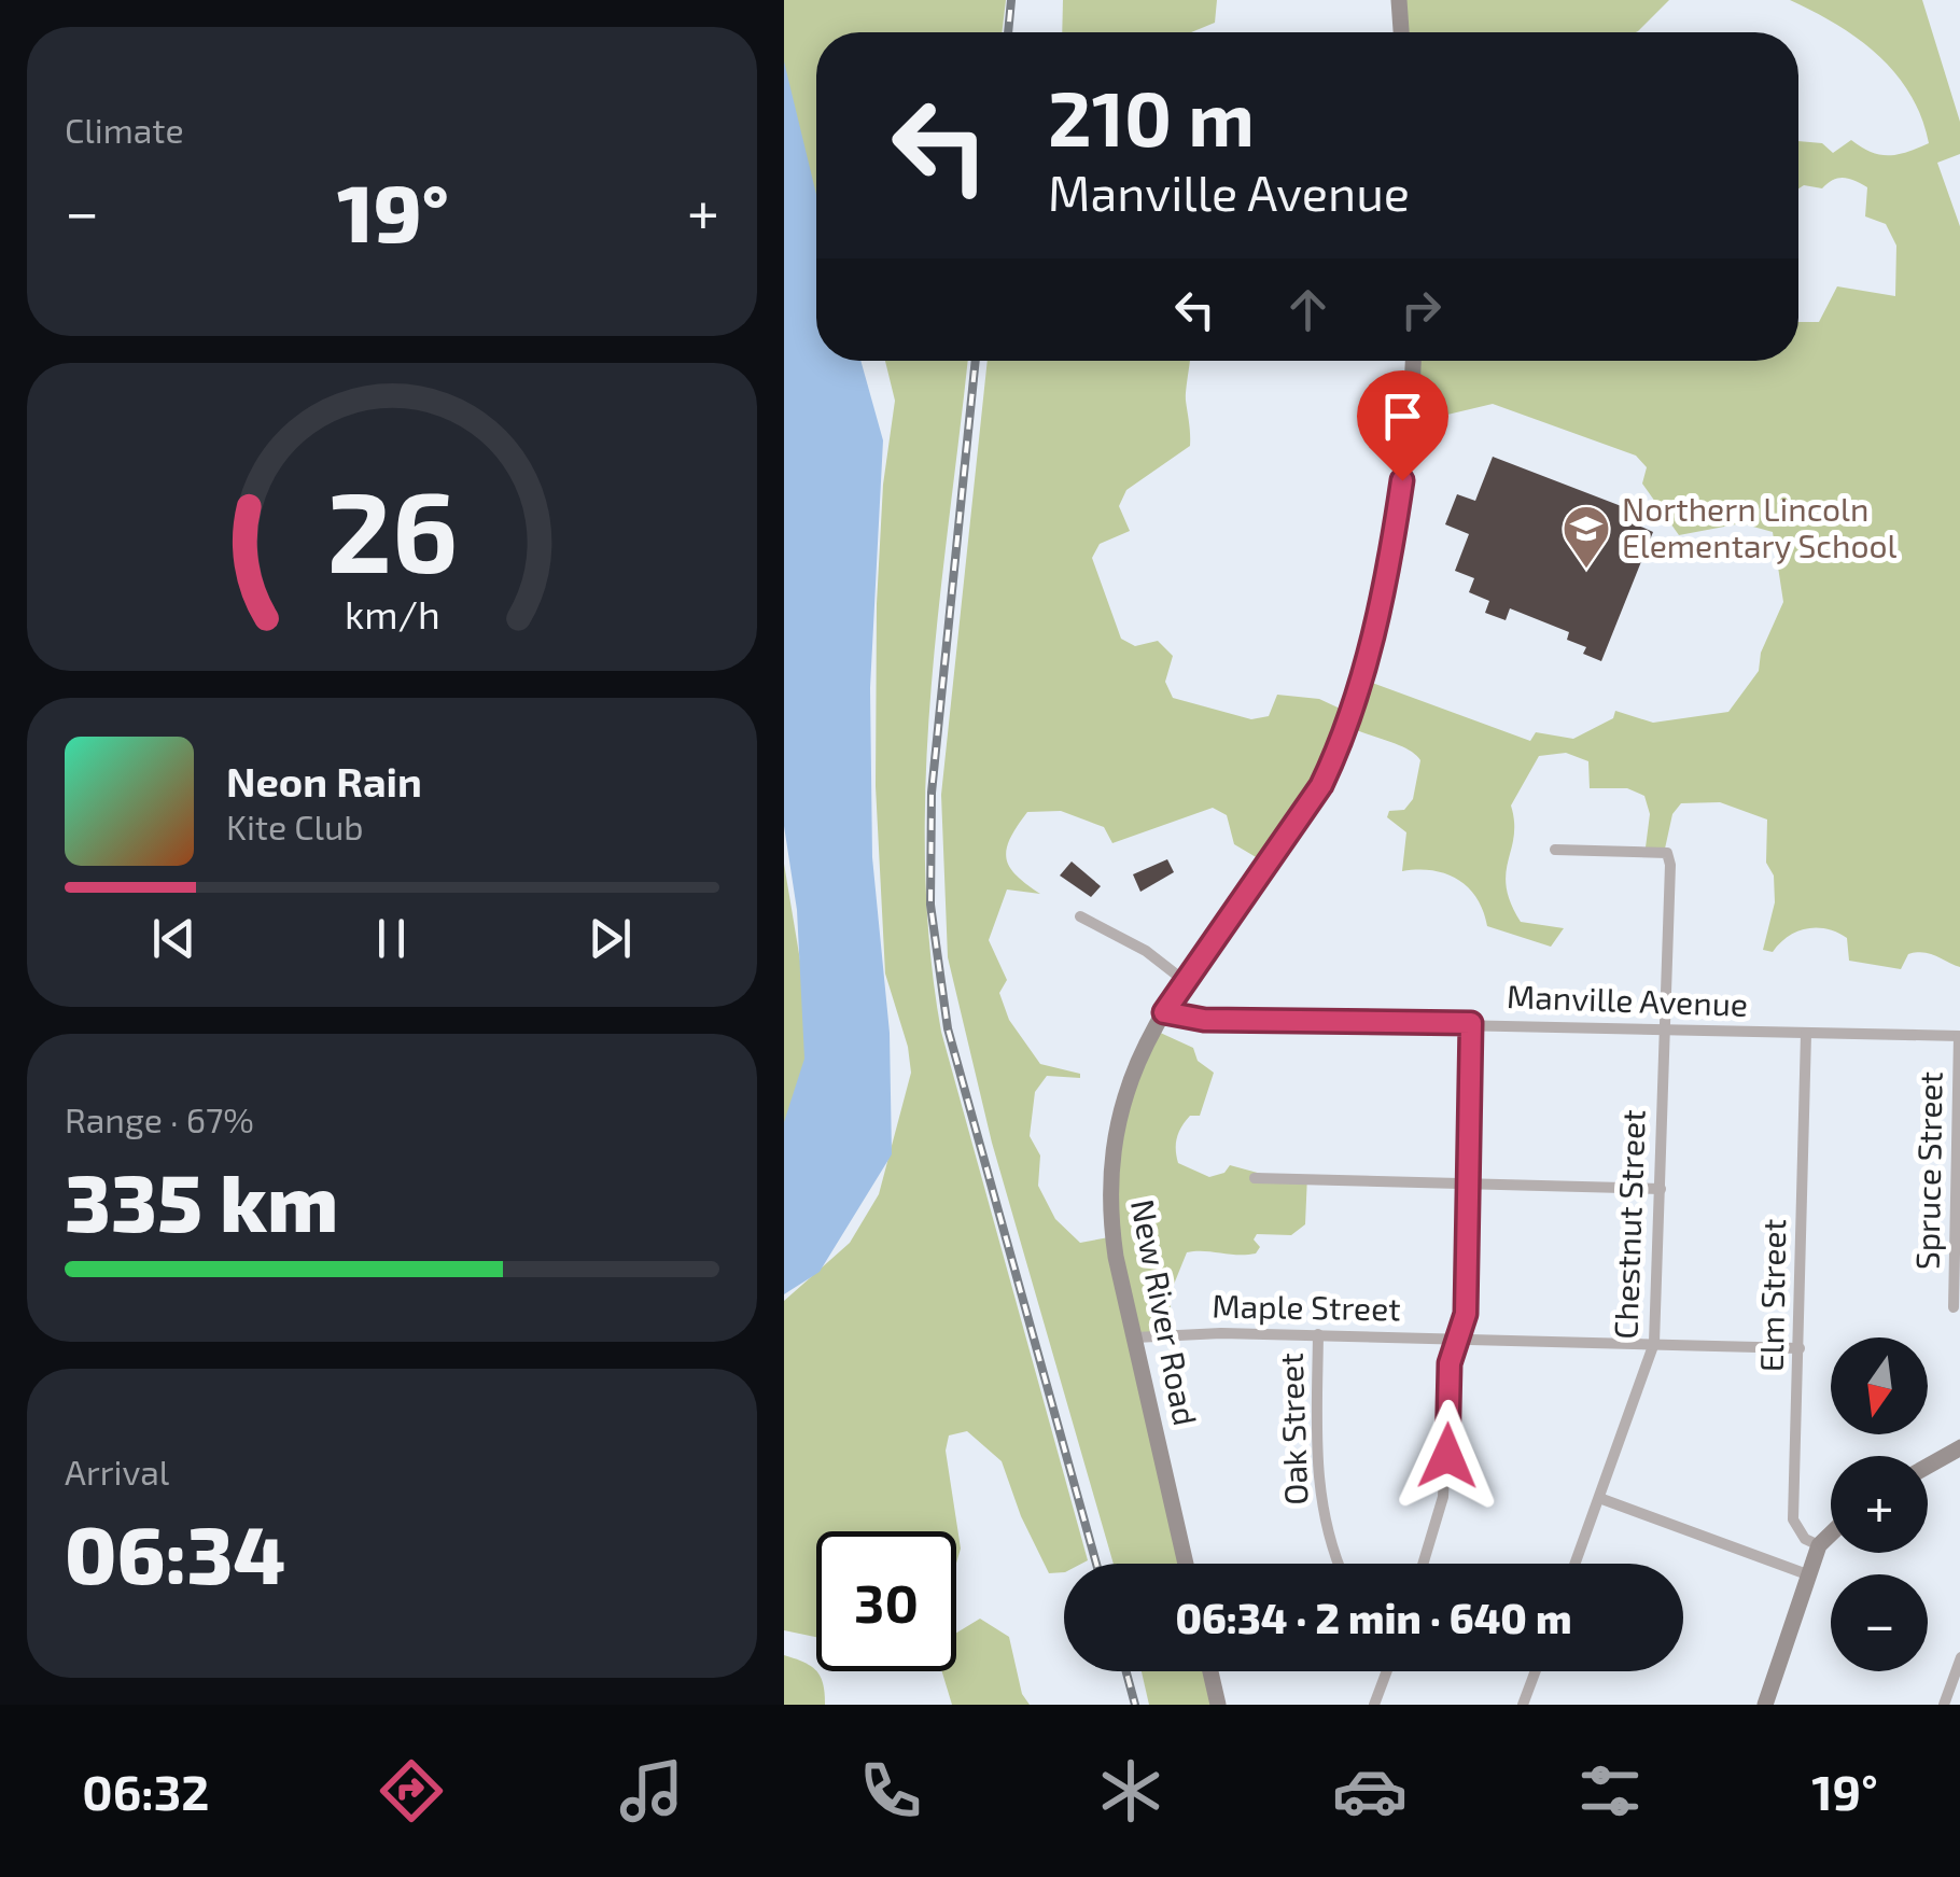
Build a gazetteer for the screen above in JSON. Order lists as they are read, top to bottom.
{
  "streets": {
    "street": [
      "Manville Avenue",
      "Spruce Street",
      "Chestnut Street",
      "Elm Street",
      "Maple Street",
      "New River Road",
      "Oak Street"
    ]
  },
  "crossings": [
    ["Manville Avenue", "Spruce Street"],
    ["Manville Avenue", "Chestnut Street"],
    ["Manville Avenue", "Elm Street"],
    ["Manville Avenue", "New River Road"],
    ["Chestnut Street", "Maple Street"],
    ["Elm Street", "Maple Street"],
    ["Maple Street", "New River Road"],
    ["Maple Street", "Oak Street"]
  ],
  "places": {
    "school or university": ["Northern Lincoln Elementary School"]
  },
  "north": "bottom",
  "page": {
    "tile": [
      "Climate",
      ["Range · 67%", "335 km"],
      ["Arrival", "06:34"]
    ],
    "turn": ["210 m", "Manville Avenue"],
    "heat": ["−", "19°", "+"],
    "song": ["Neon Rain", "Kite Club"],
    "map_buttons": ["+", "−"],
    "limit": "30",
    "trip": "06:34 · 2 min · 640 m",
    "tabs": ["06:32", "19°"],
    "gauge": ["26", "km/h"]
  }
}
